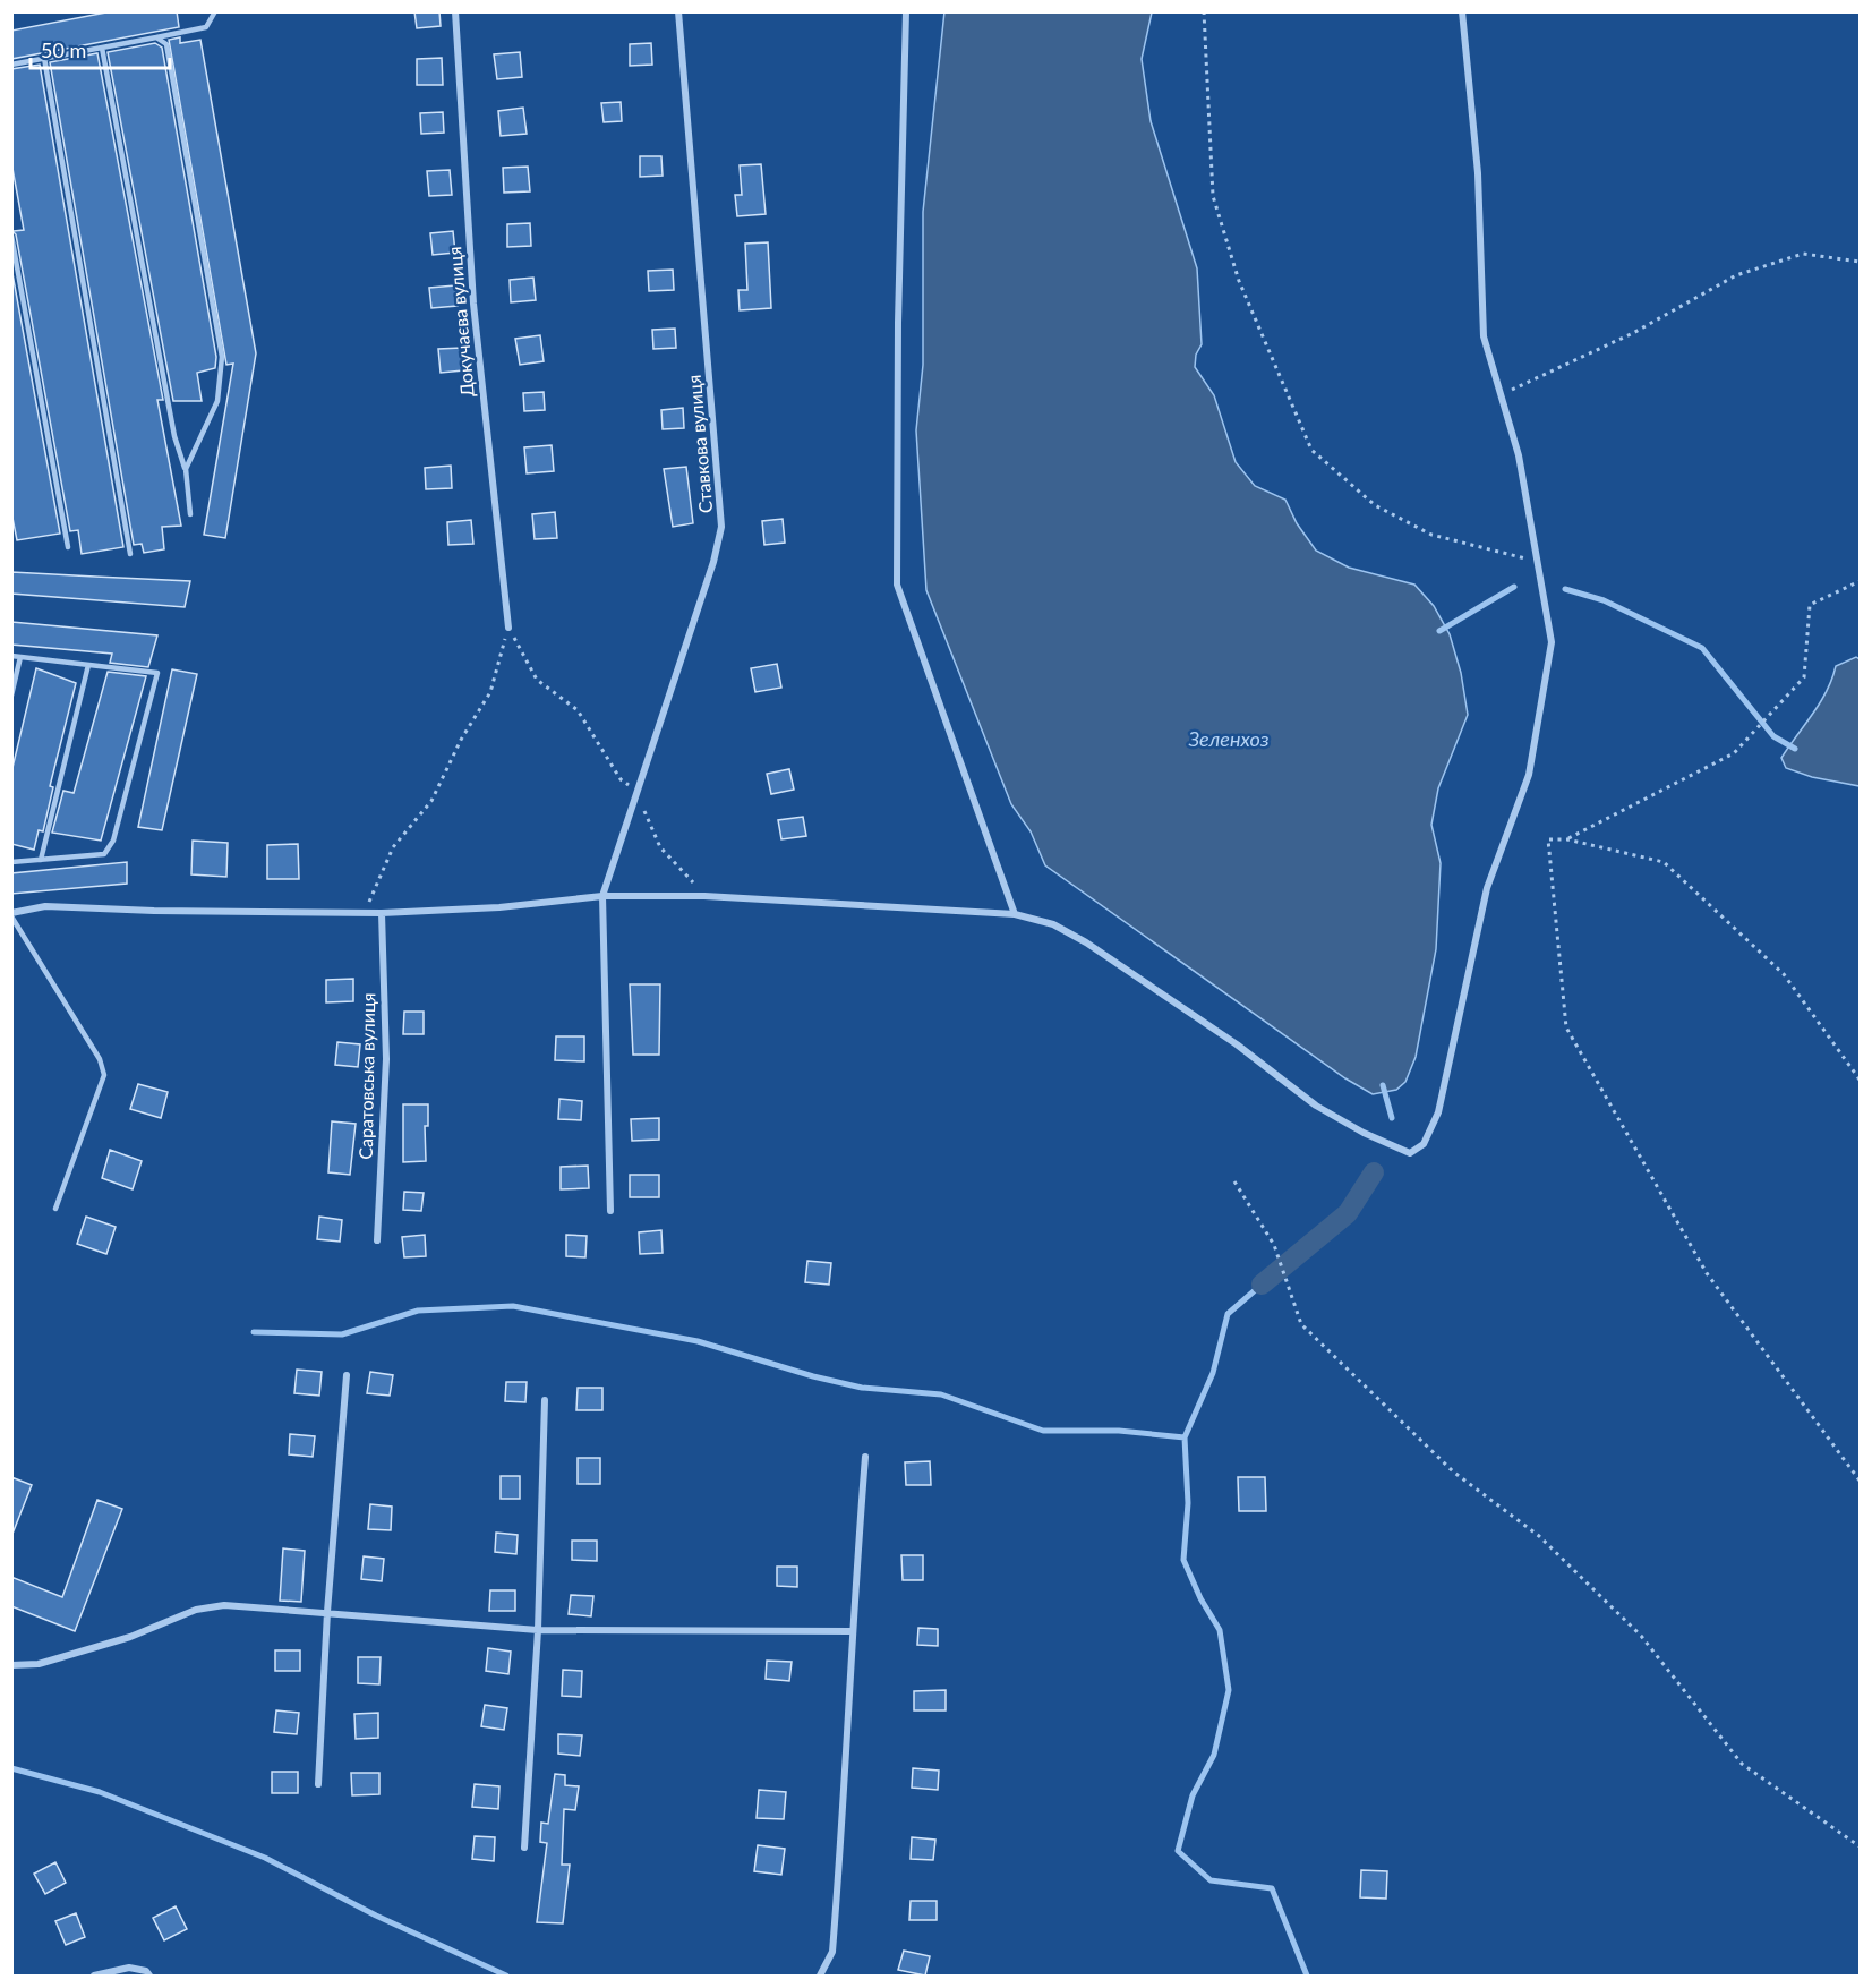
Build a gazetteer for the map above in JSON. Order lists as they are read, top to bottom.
{
  "streets": {
    "street": ["Докучаєва вулиця", "Ставкова вулиця", "Саратовська вулиця"]
  },
  "water": ["Зеленхоз"],
  "scale_bar": "50 m"
}
